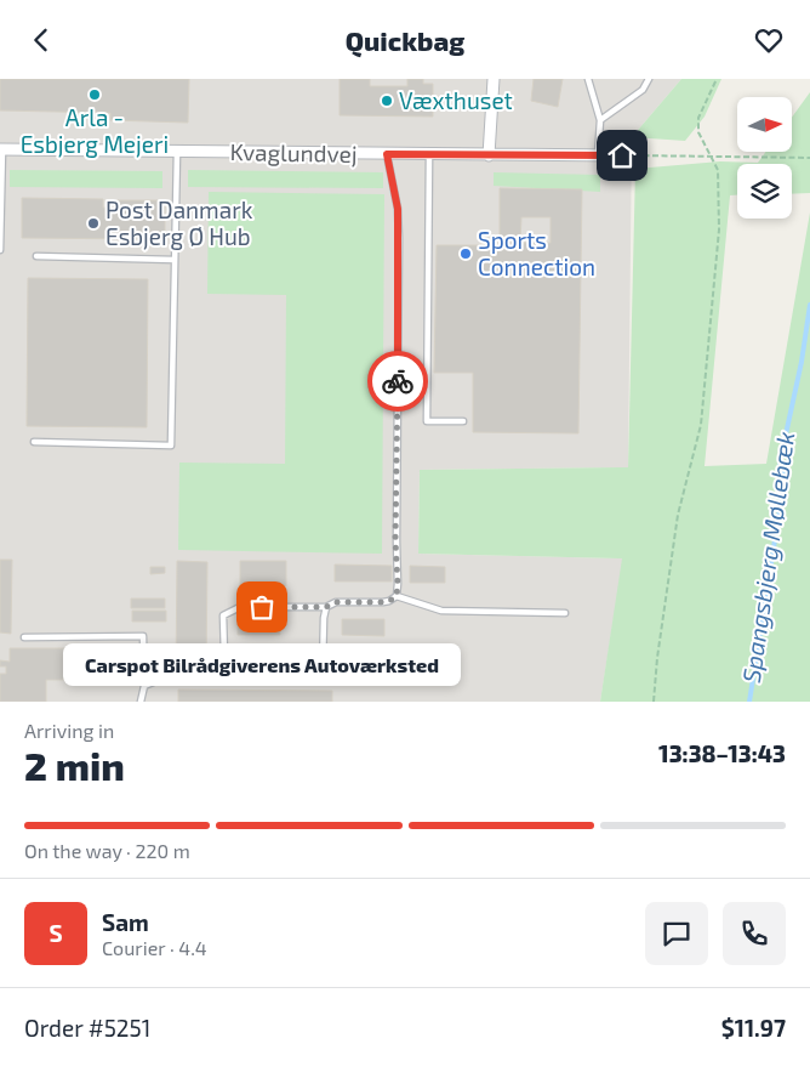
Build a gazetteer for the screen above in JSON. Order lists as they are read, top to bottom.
{
  "streets": {
    "street": ["Kvaglundvej"]
  },
  "water": ["Spangsbjerg Møllebæk"],
  "places": [
    "Arla - Esbjerg Mejeri",
    "Væxthuset",
    "Post Danmark Esbjerg Ø Hub",
    "Sports Connection",
    "Carspot Bilrådgiverens Autoværksted"
  ],
  "north": "right",
  "page": {
    "header": "Quickbag",
    "bubble": "Carspot Bilrådgiverens Autoværksted",
    "heading": ["2 min", "Arriving in", "13:38–13:43"],
    "panel": [
      "Sam",
      "Courier · 4.4",
      "Order #5251",
      "$11.97"
    ],
    "bar": "On the way · 220 m",
    "round": "S"
  }
}
